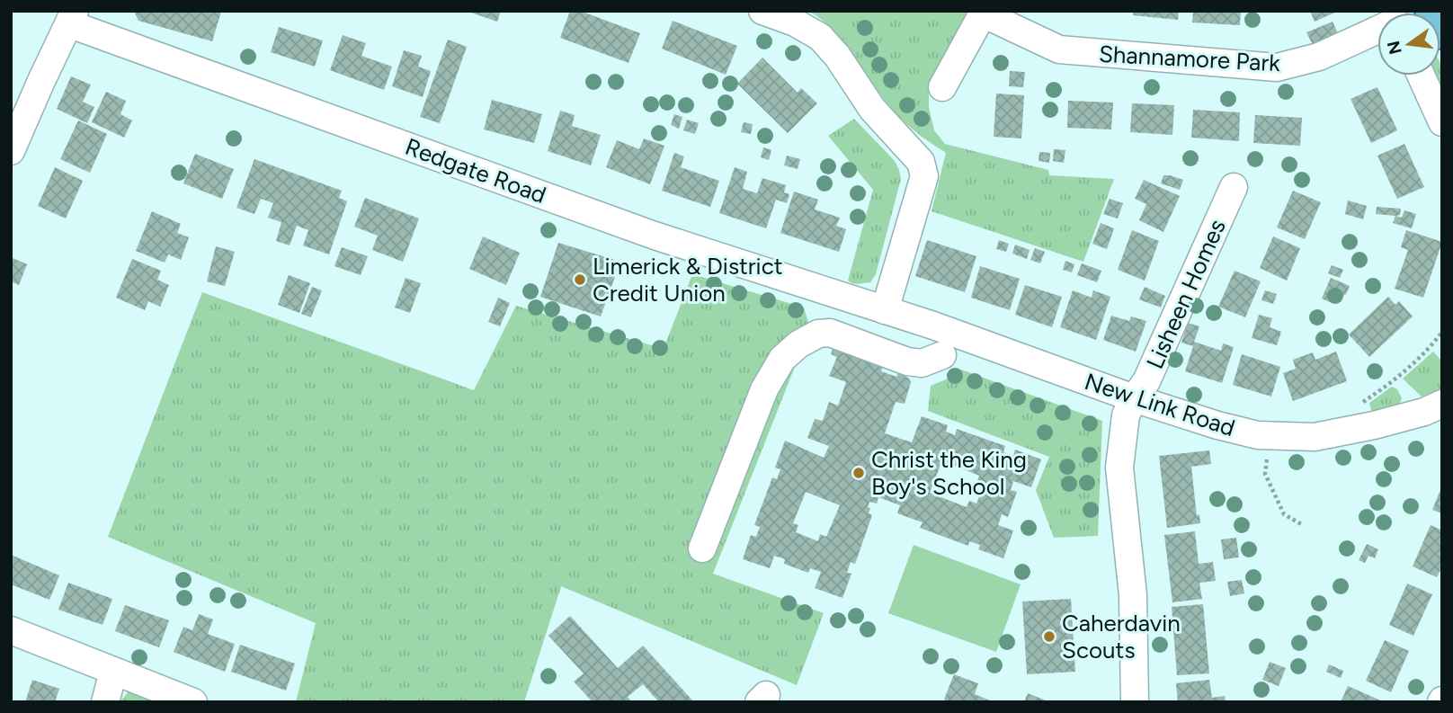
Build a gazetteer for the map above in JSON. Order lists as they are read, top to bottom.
{
  "streets": {
    "street": [
      "Shannamore Park",
      "Redgate Road",
      "Lisheen Homes",
      "New Link Road"
    ]
  },
  "crossings": [
    ["Redgate Road", "New Link Road"],
    ["Lisheen Homes", "New Link Road"]
  ],
  "places": ["Limerick & District Credit Union", "Christ the King Boy's School", "Caherdavin Scouts"],
  "north": "left"
}
